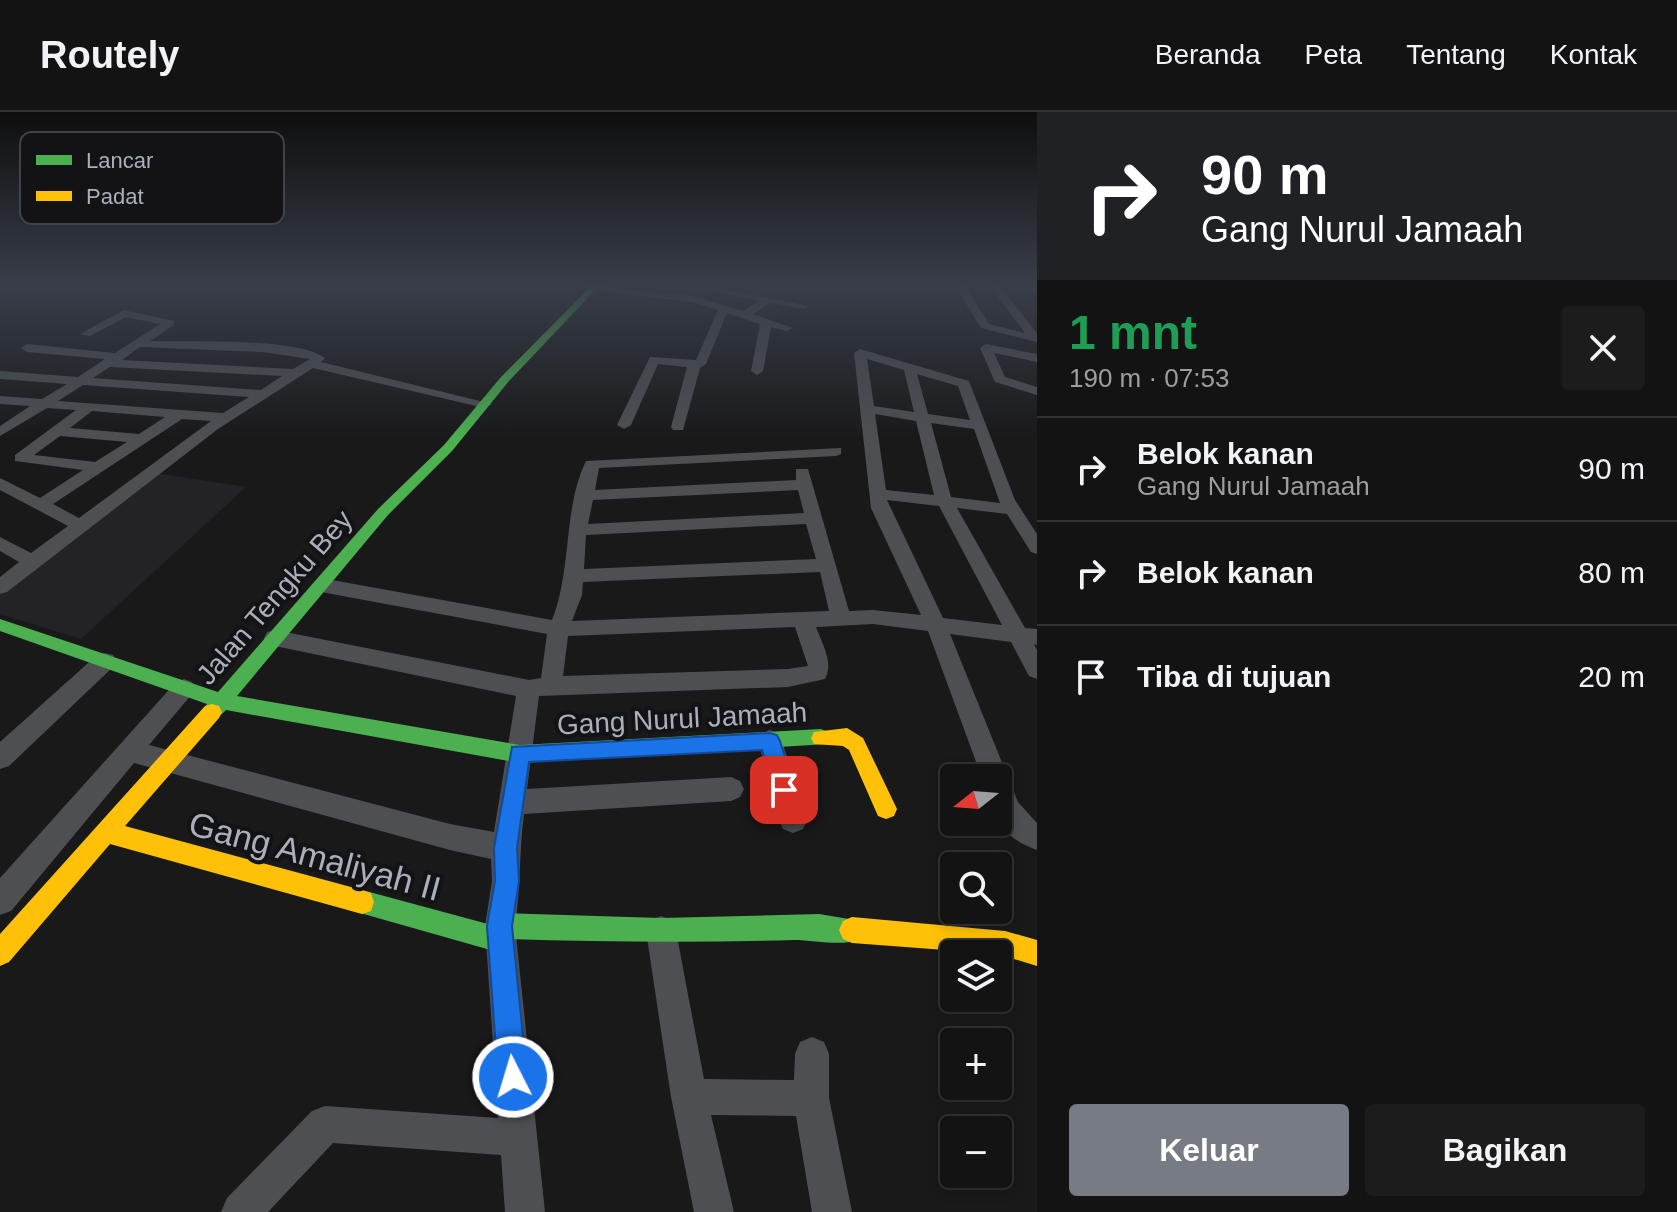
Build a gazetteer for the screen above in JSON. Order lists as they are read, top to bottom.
{
  "streets": {
    "street": ["Jalan Tengku Bey", "Gang Nurul Jamaah", "Gang Amaliyah II"]
  },
  "crossings": [
    ["Jalan Tengku Bey", "Gang Nurul Jamaah"],
    ["Jalan Tengku Bey", "Gang Amaliyah II"]
  ],
  "legend": ["Lancar", "Padat"],
  "north": "left",
  "page": {
    "header": "Routely",
    "nav": [
      "Beranda",
      "Peta",
      "Tentang",
      "Kontak"
    ],
    "turn": ["90 m", "Gang Nurul Jamaah"],
    "heading": ["1 mnt", "190 m · 07:53"],
    "list": [
      {
        "name": "Belok kanan",
        "note": "Gang Nurul Jamaah",
        "value": "90 m"
      },
      {
        "name": "Belok kanan",
        "value": "80 m"
      },
      {
        "name": "Tiba di tujuan",
        "value": "20 m"
      }
    ],
    "map_buttons": ["+", "−"],
    "buttons": ["Keluar", "Bagikan"]
  }
}
